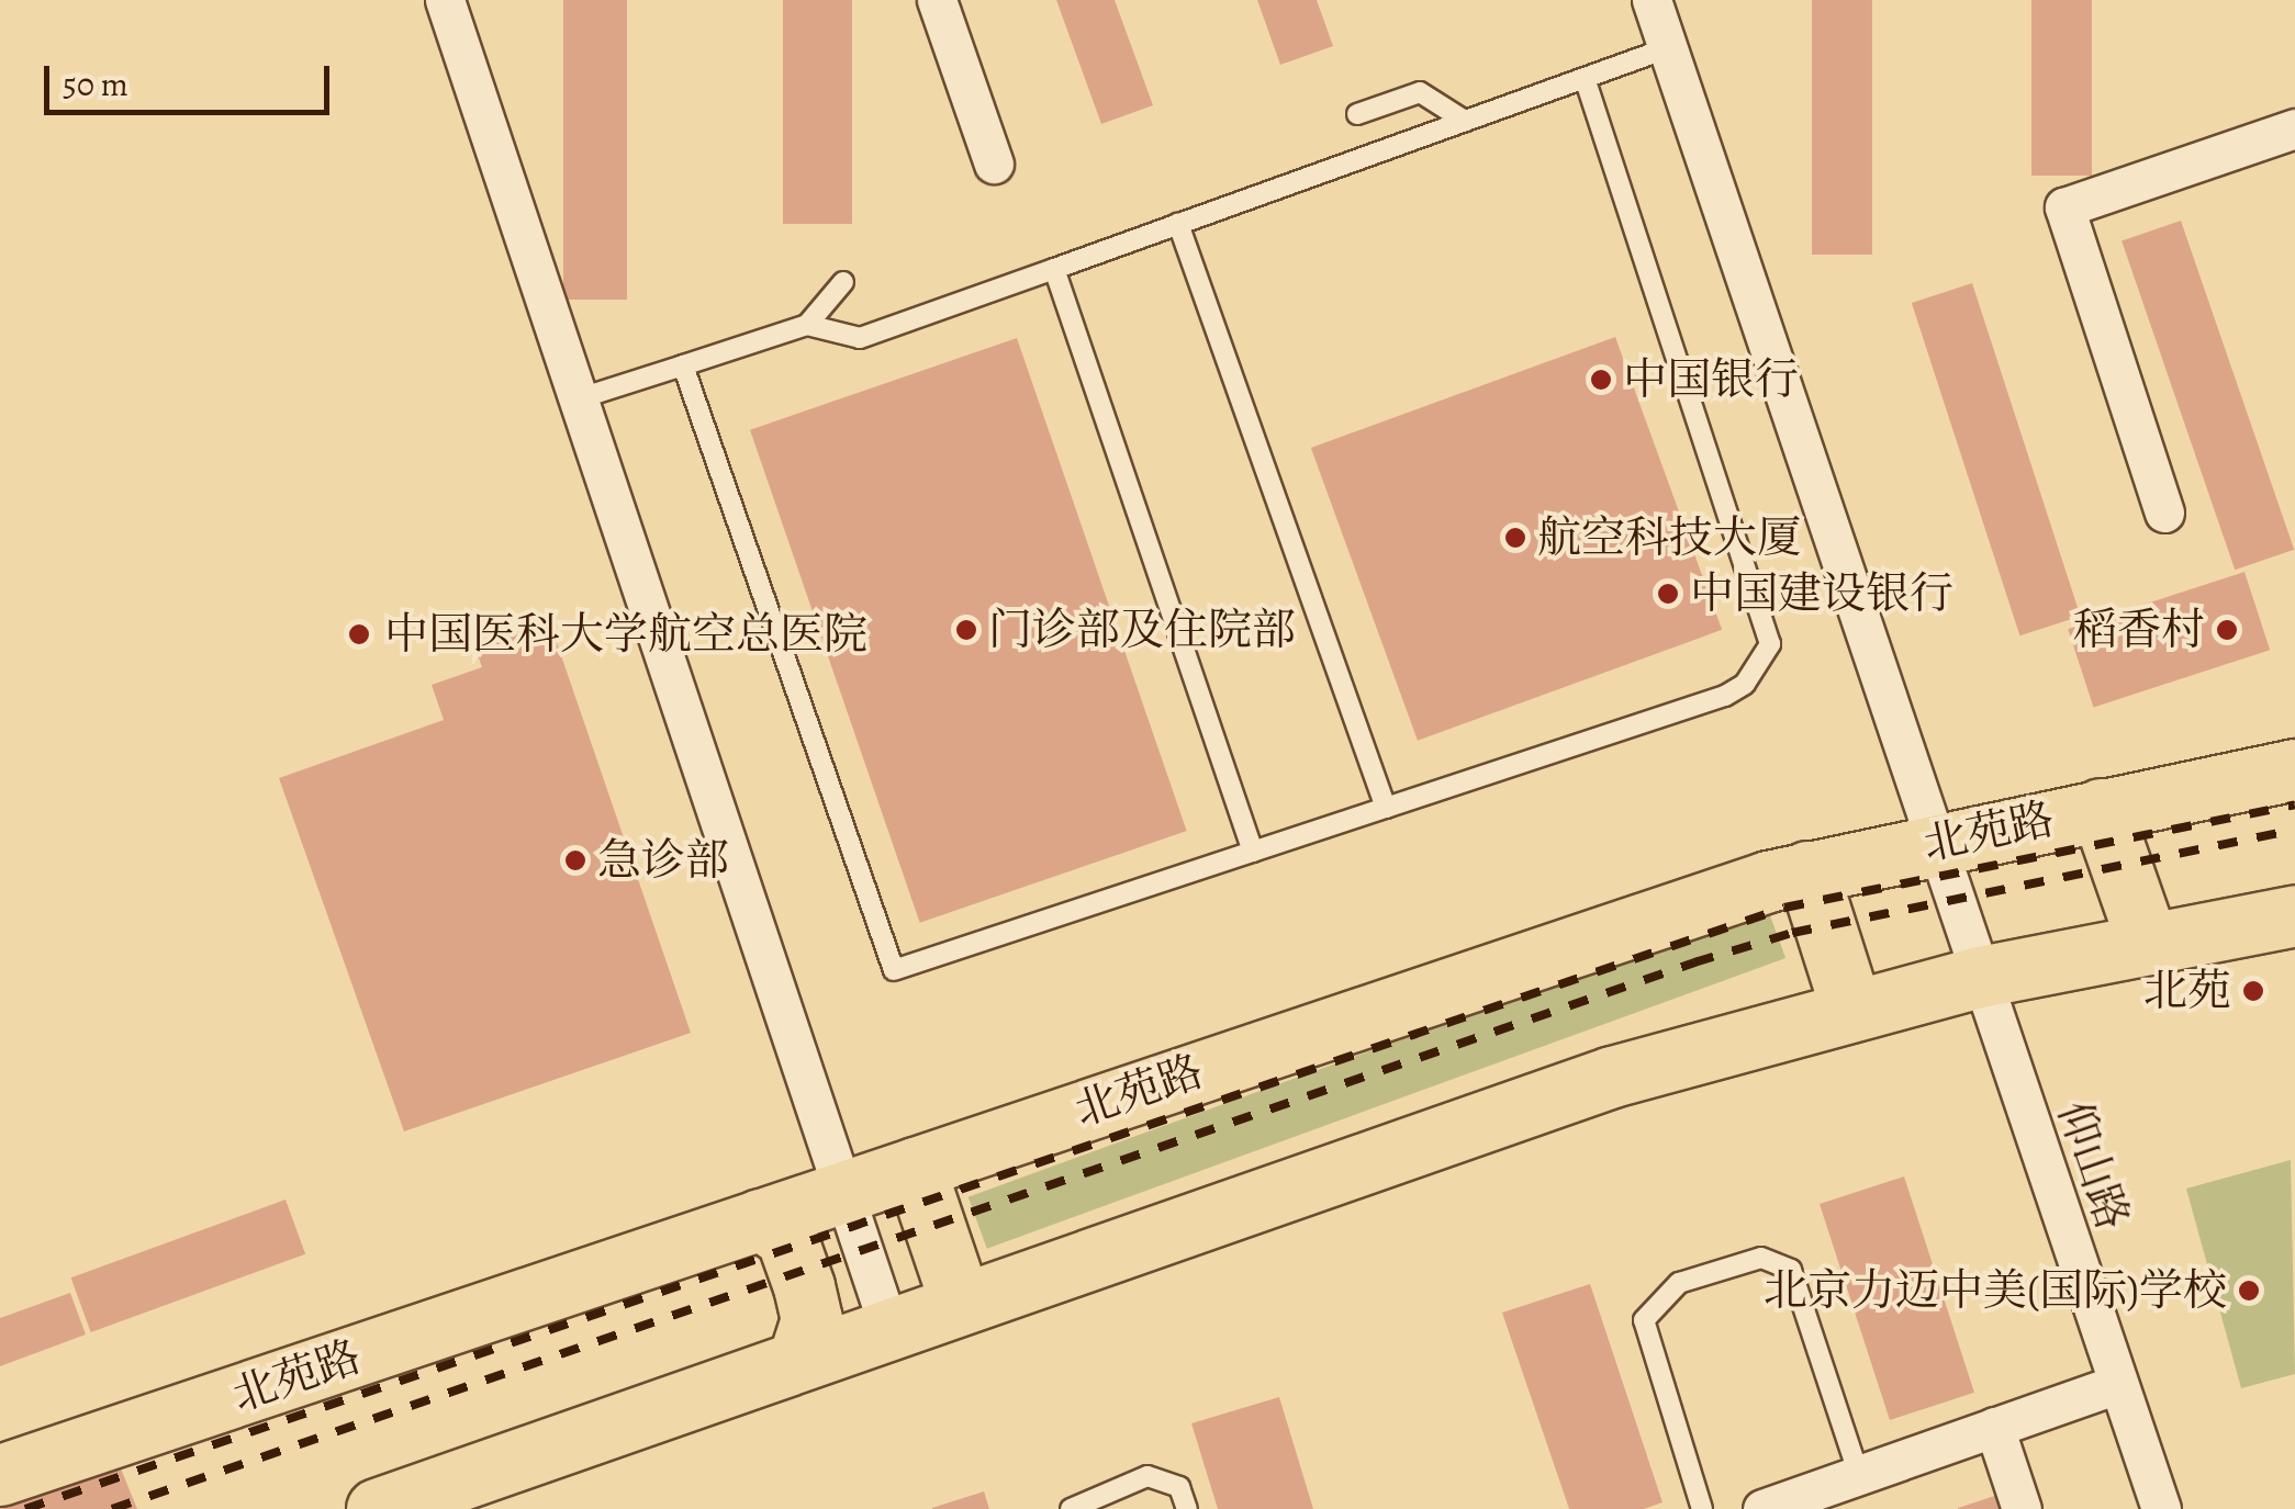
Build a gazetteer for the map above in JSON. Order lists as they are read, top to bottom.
{
  "streets": {
    "main road": ["北苑路"],
    "street": ["仰山路"]
  },
  "crossings": [
    ["北苑路", "仰山路"]
  ],
  "places": [
    "中国银行",
    "航空科技大厦",
    "中国建设银行",
    "门诊部及住院部",
    "稻香村",
    "中国医科大学航空总医院",
    "急诊部",
    "北苑",
    "北京力迈中美(国际)学校"
  ],
  "scale_bar": "50 m"
}
